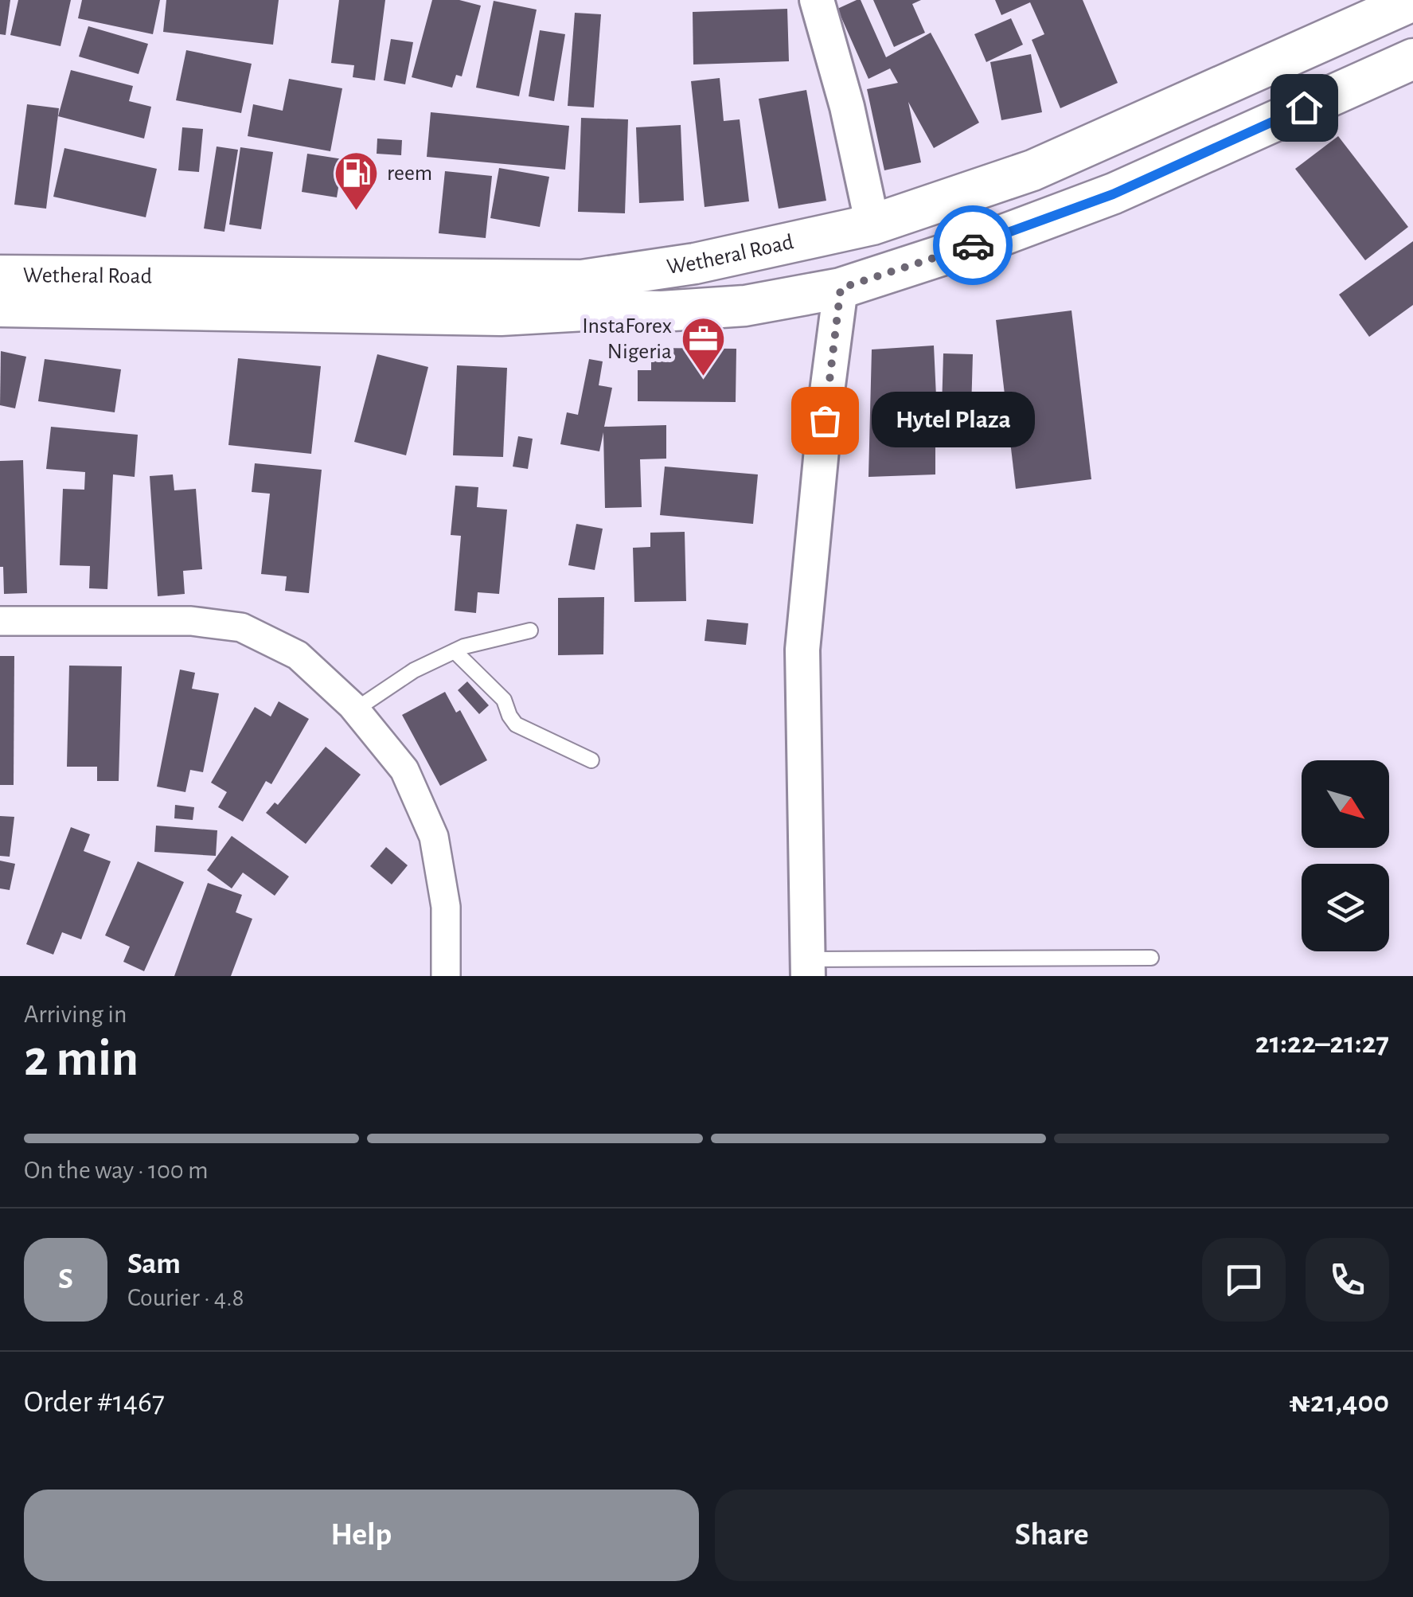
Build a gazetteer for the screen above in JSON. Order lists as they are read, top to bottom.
{
  "streets": {
    "main road": ["Wetheral Road"]
  },
  "places": {
    "fuel station": ["reem"],
    "office": ["InstaForex Nigeria"],
    "other": ["Hytel Plaza"]
  },
  "north": "bottom right",
  "page": {
    "bubble": "Hytel Plaza",
    "heading": ["2 min", "Arriving in", "21:22–21:27"],
    "panel": [
      "Sam",
      "Courier · 4.8",
      "Order #1467",
      "₦21,400"
    ],
    "bar": "On the way · 100 m",
    "round": "S",
    "buttons": ["Help", "Share"]
  }
}
